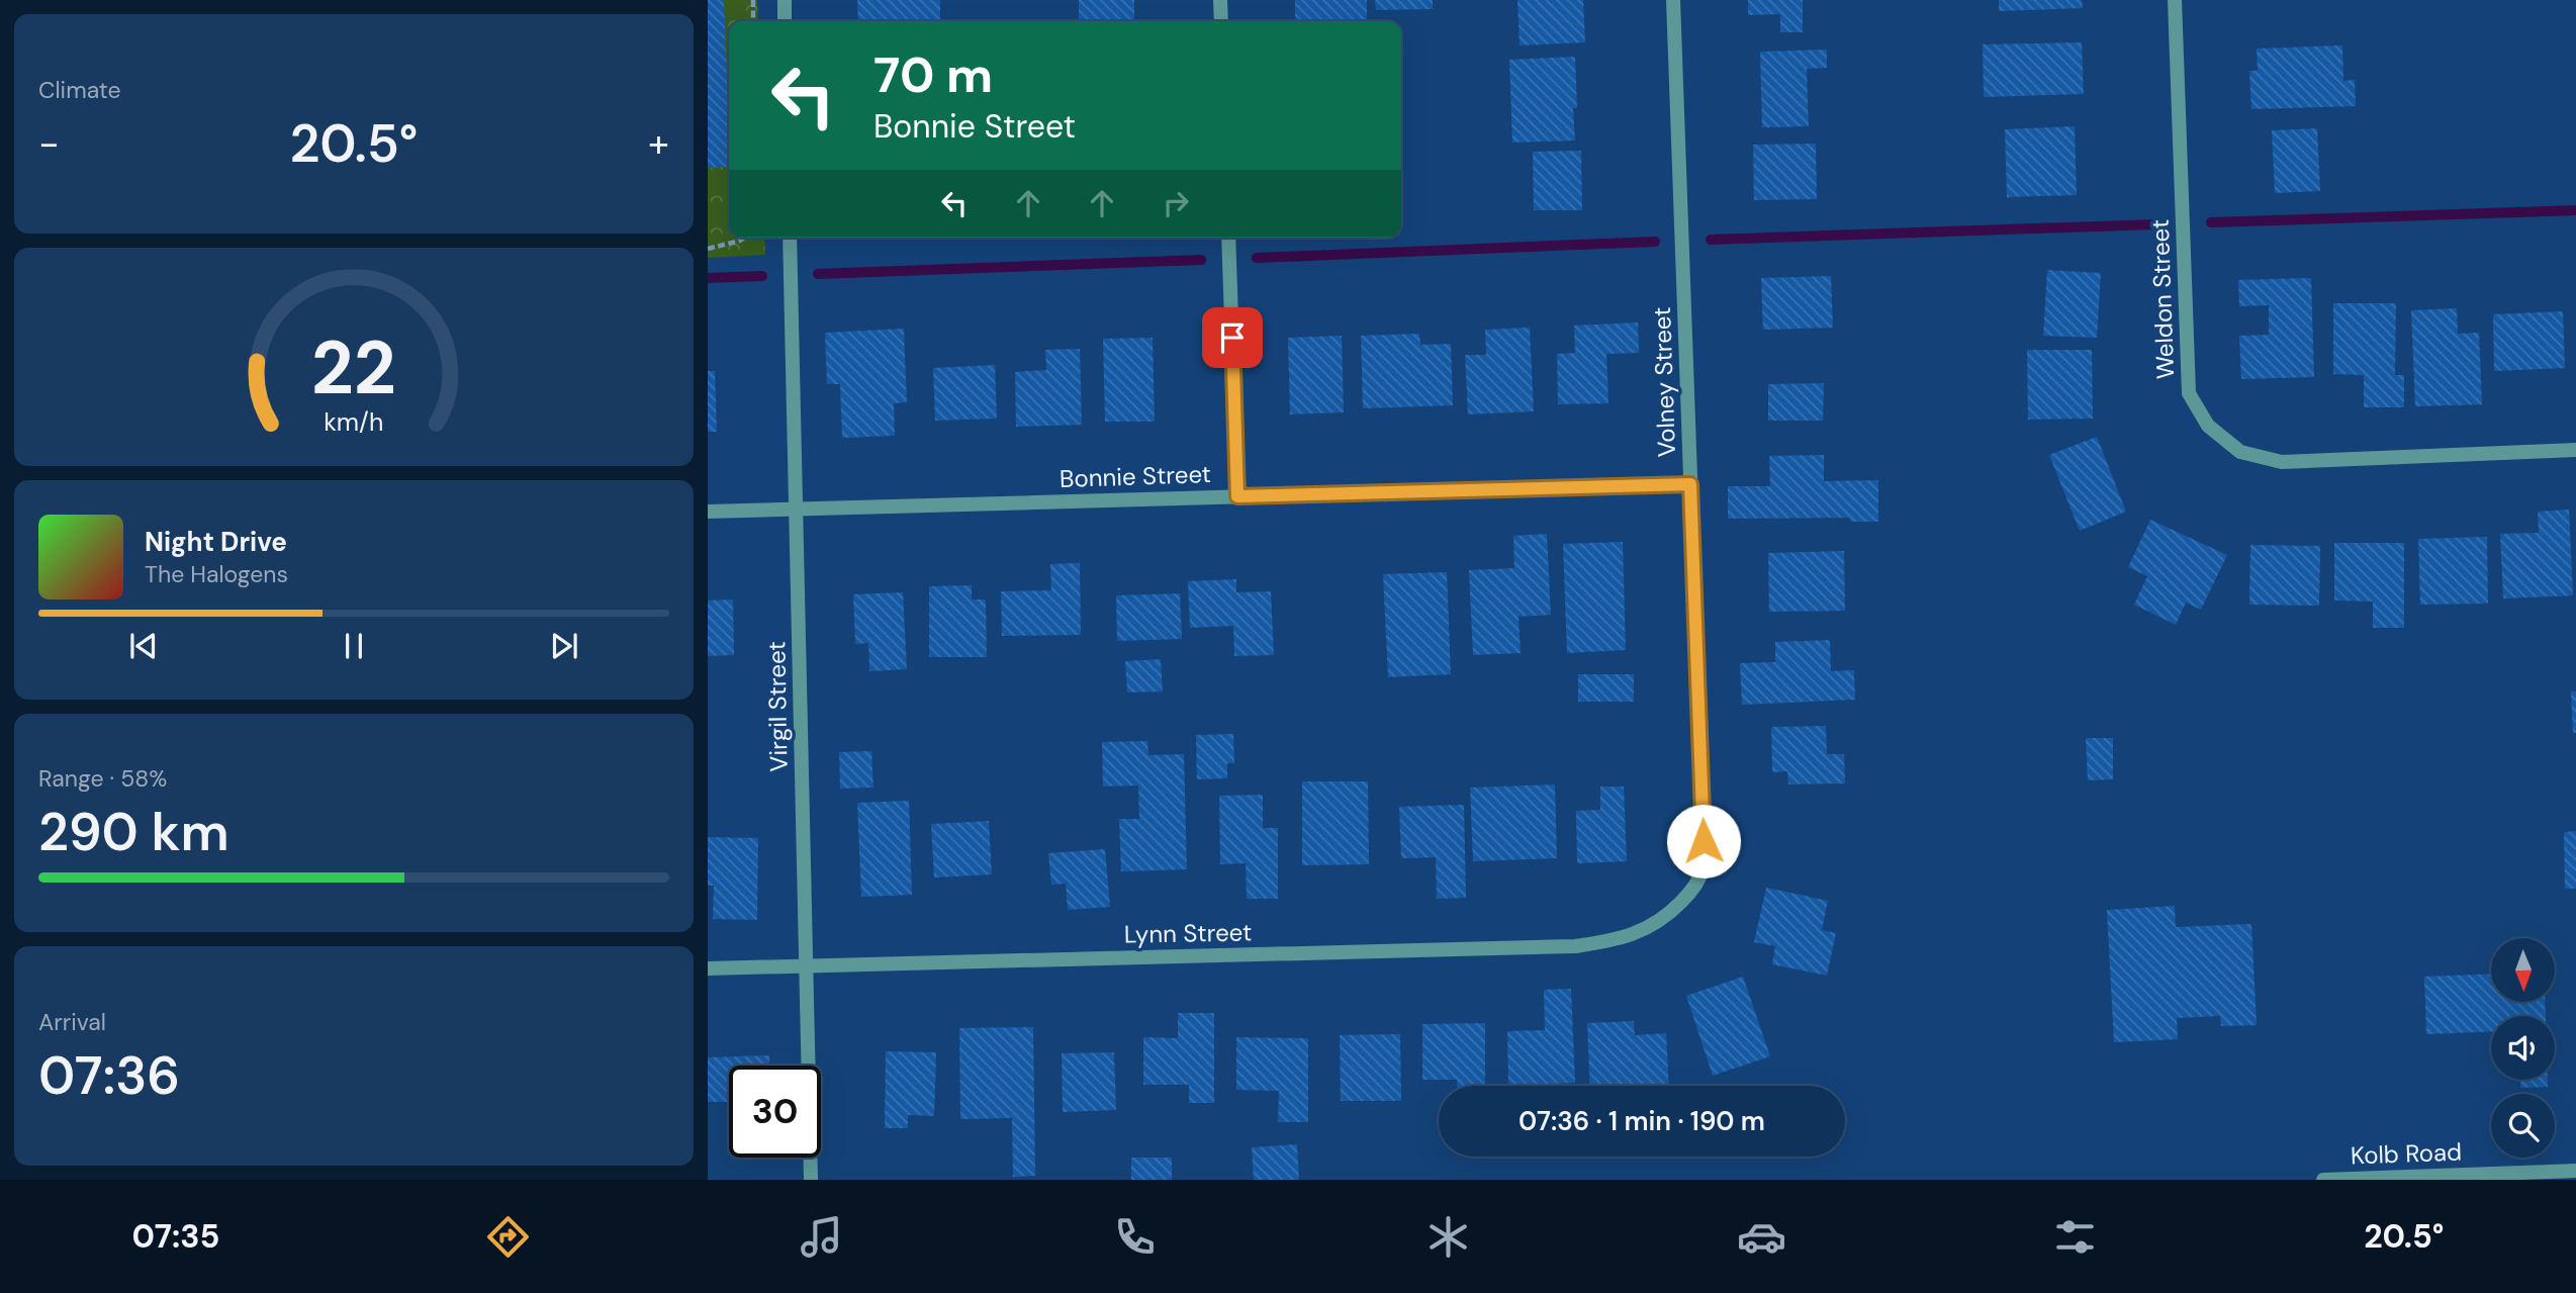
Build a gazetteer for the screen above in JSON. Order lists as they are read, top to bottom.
{
  "streets": {
    "street": [
      "Weldon Street",
      "Volney Street",
      "Bonnie Street",
      "Virgil Street",
      "Lynn Street",
      "Kolb Road"
    ]
  },
  "crossings": [
    ["Volney Street", "Bonnie Street"],
    ["Volney Street", "Lynn Street"],
    ["Bonnie Street", "Virgil Street"],
    ["Virgil Street", "Lynn Street"]
  ],
  "north": "bottom",
  "page": {
    "tile": [
      "Climate",
      ["Range · 58%", "290 km"],
      ["Arrival", "07:36"]
    ],
    "turn": ["70 m", "Bonnie Street"],
    "heat": ["−", "20.5°", "+"],
    "song": ["Night Drive", "The Halogens"],
    "limit": "30",
    "trip": "07:36 · 1 min · 190 m",
    "tabs": ["07:35", "20.5°"],
    "gauge": ["22", "km/h"]
  }
}
